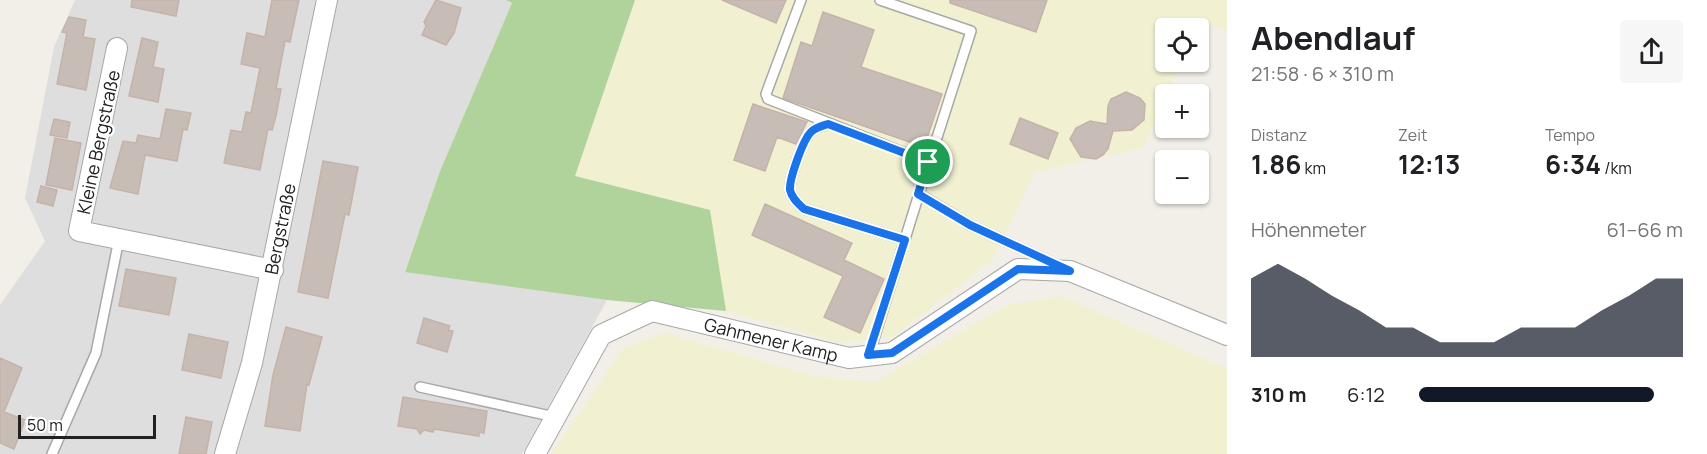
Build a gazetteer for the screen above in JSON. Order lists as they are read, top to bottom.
{
  "streets": {
    "street": ["Kleine Bergstraße", "Bergstraße", "Gahmener Kamp"]
  },
  "crossings": [
    ["Kleine Bergstraße", "Bergstraße"]
  ],
  "scale_bar": "50 m",
  "page": {
    "heading": ["Abendlauf", "21:58 · 6 × 310 m"],
    "map_buttons": ["+", "−"],
    "stats": [
      ["Distanz", "1.86 km"],
      ["Zeit", "12:13"],
      ["Tempo", "6:34 /km"]
    ],
    "chart": ["Höhenmeter", "61–66 m"],
    "list": [
      {
        "name": "310 m",
        "note": "6:12"
      }
    ],
    "scale": "50 m"
  }
}
